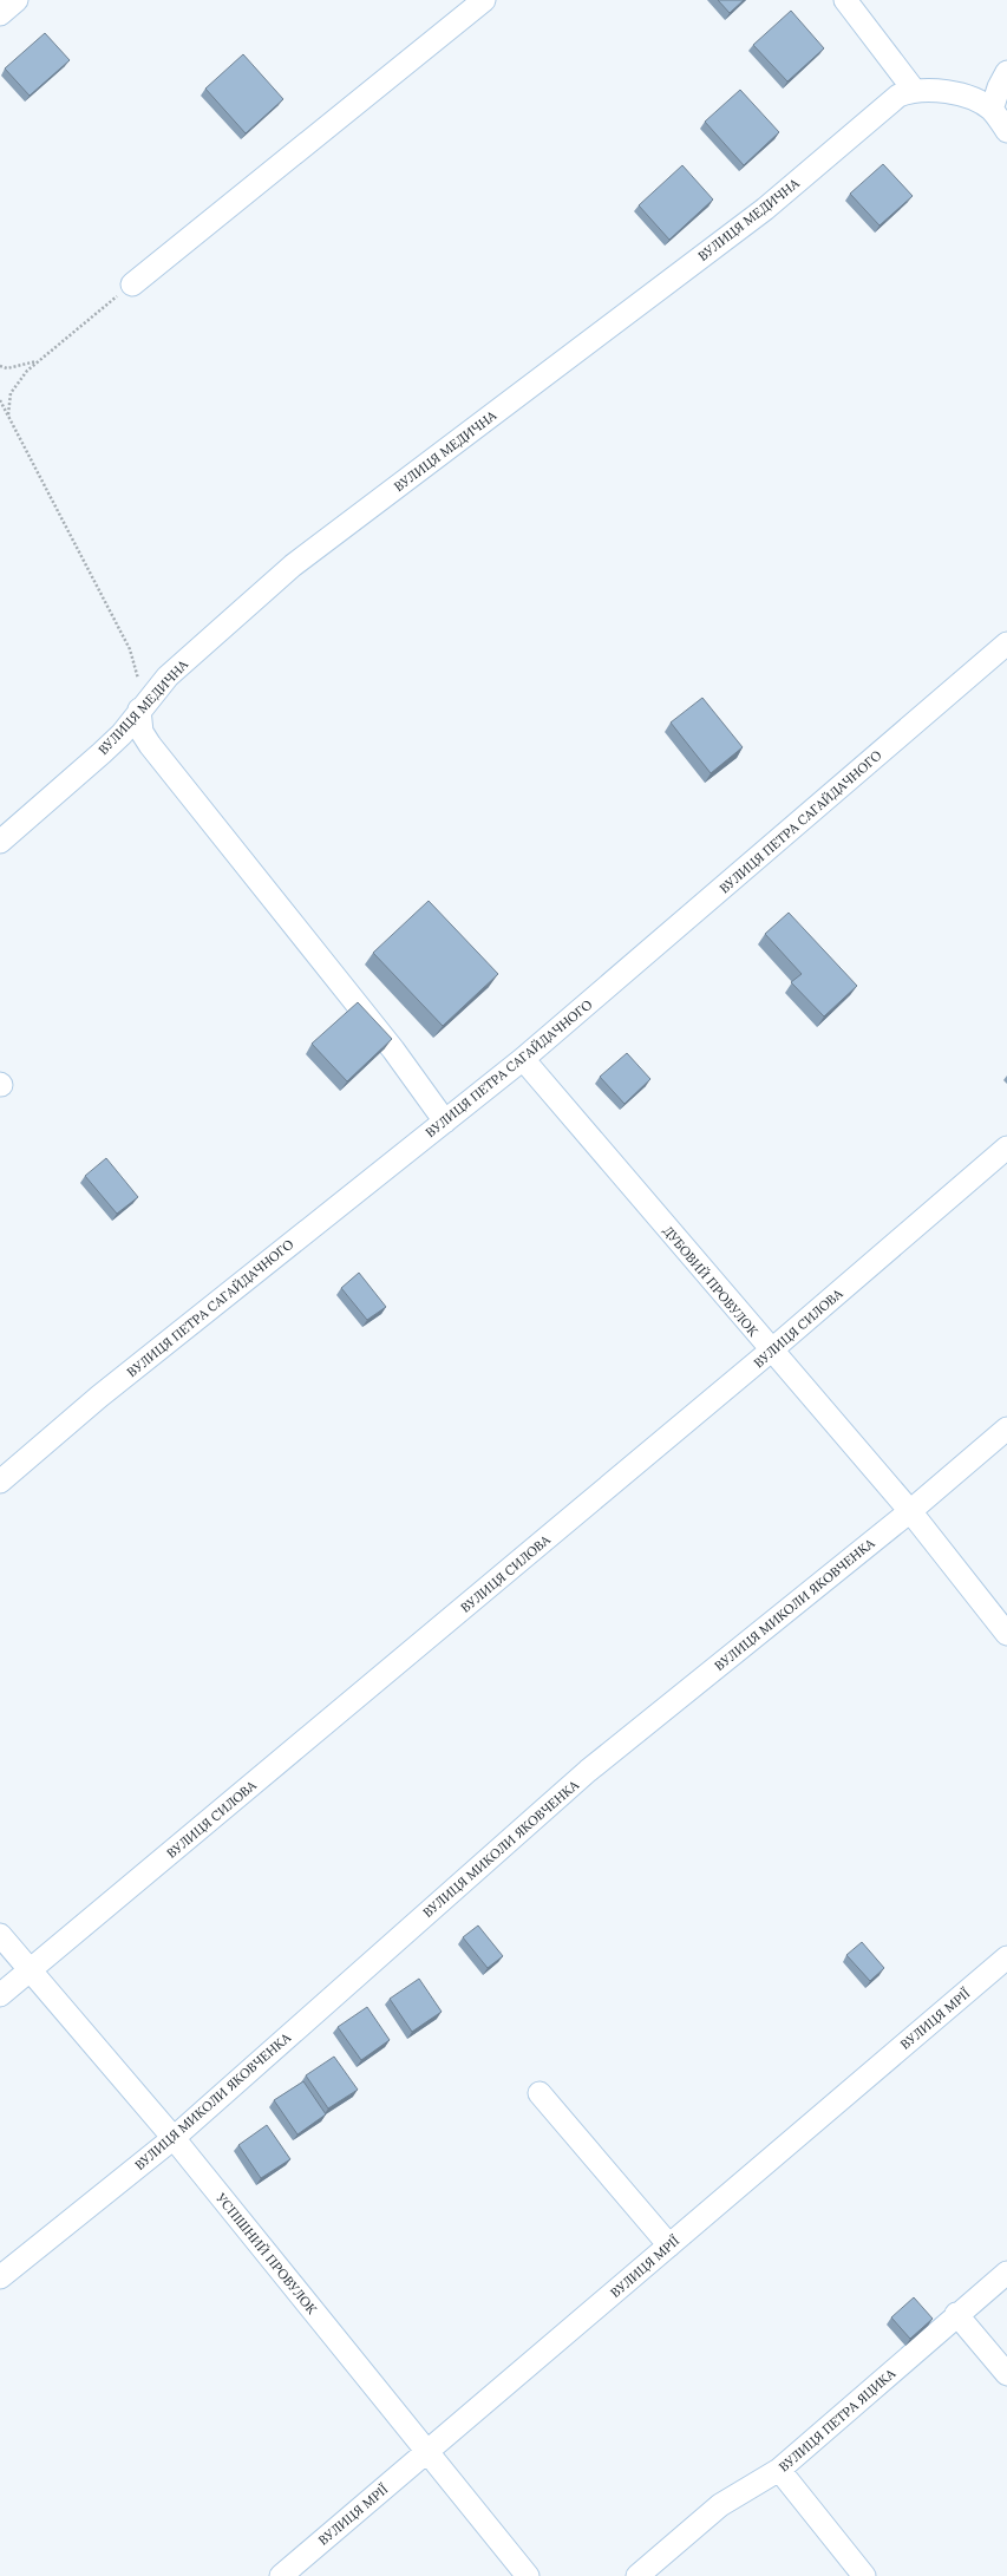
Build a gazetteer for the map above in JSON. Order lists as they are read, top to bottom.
{
  "streets": {
    "street": [
      "ВУЛИЦЯ МЕДИЧНА",
      "ВУЛИЦЯ ПЕТРА САГАЙДАЧНОГО",
      "ДУБОВИЙ ПРОВУЛОК",
      "ВУЛИЦЯ СИЛОВА",
      "ВУЛИЦЯ МИКОЛИ ЯКОВЧЕНКА",
      "ВУЛИЦЯ МРІЇ",
      "УСПІШНИЙ ПРОВУЛОК",
      "ВУЛИЦЯ ПЕТРА ЯЦИКА"
    ]
  },
  "crossings": [
    ["ВУЛИЦЯ ПЕТРА САГАЙДАЧНОГО", "ДУБОВИЙ ПРОВУЛОК"],
    ["ДУБОВИЙ ПРОВУЛОК", "ВУЛИЦЯ СИЛОВА"],
    ["ДУБОВИЙ ПРОВУЛОК", "ВУЛИЦЯ МИКОЛИ ЯКОВЧЕНКА"],
    ["ВУЛИЦЯ СИЛОВА", "УСПІШНИЙ ПРОВУЛОК"],
    ["ВУЛИЦЯ МИКОЛИ ЯКОВЧЕНКА", "УСПІШНИЙ ПРОВУЛОК"],
    ["ВУЛИЦЯ МРІЇ", "УСПІШНИЙ ПРОВУЛОК"]
  ]
}
